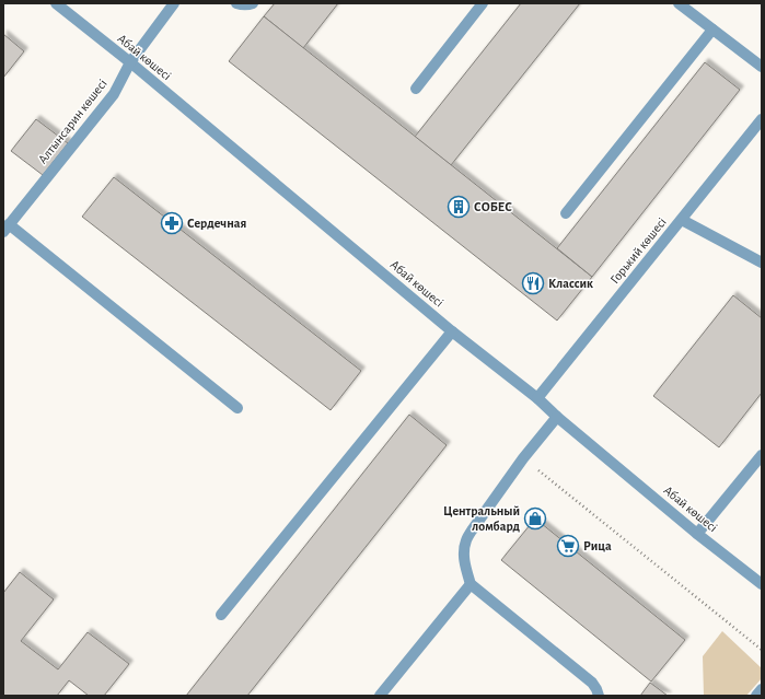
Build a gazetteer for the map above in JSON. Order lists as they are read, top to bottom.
{
  "streets": {
    "street": ["Абай көшесі", "Алтынсарин көшесі", "Горький көшесі"]
  },
  "crossings": [
    ["Абай көшесі", "Алтынсарин көшесі"],
    ["Абай көшесі", "Горький көшесі"]
  ],
  "places": {
    "building": ["СОБЕС"],
    "pharmacy": ["Сердечная"],
    "restaurant": ["Классик"],
    "shop": ["Центральный ломбард"],
    "supermarket": ["Рица"]
  }
}
